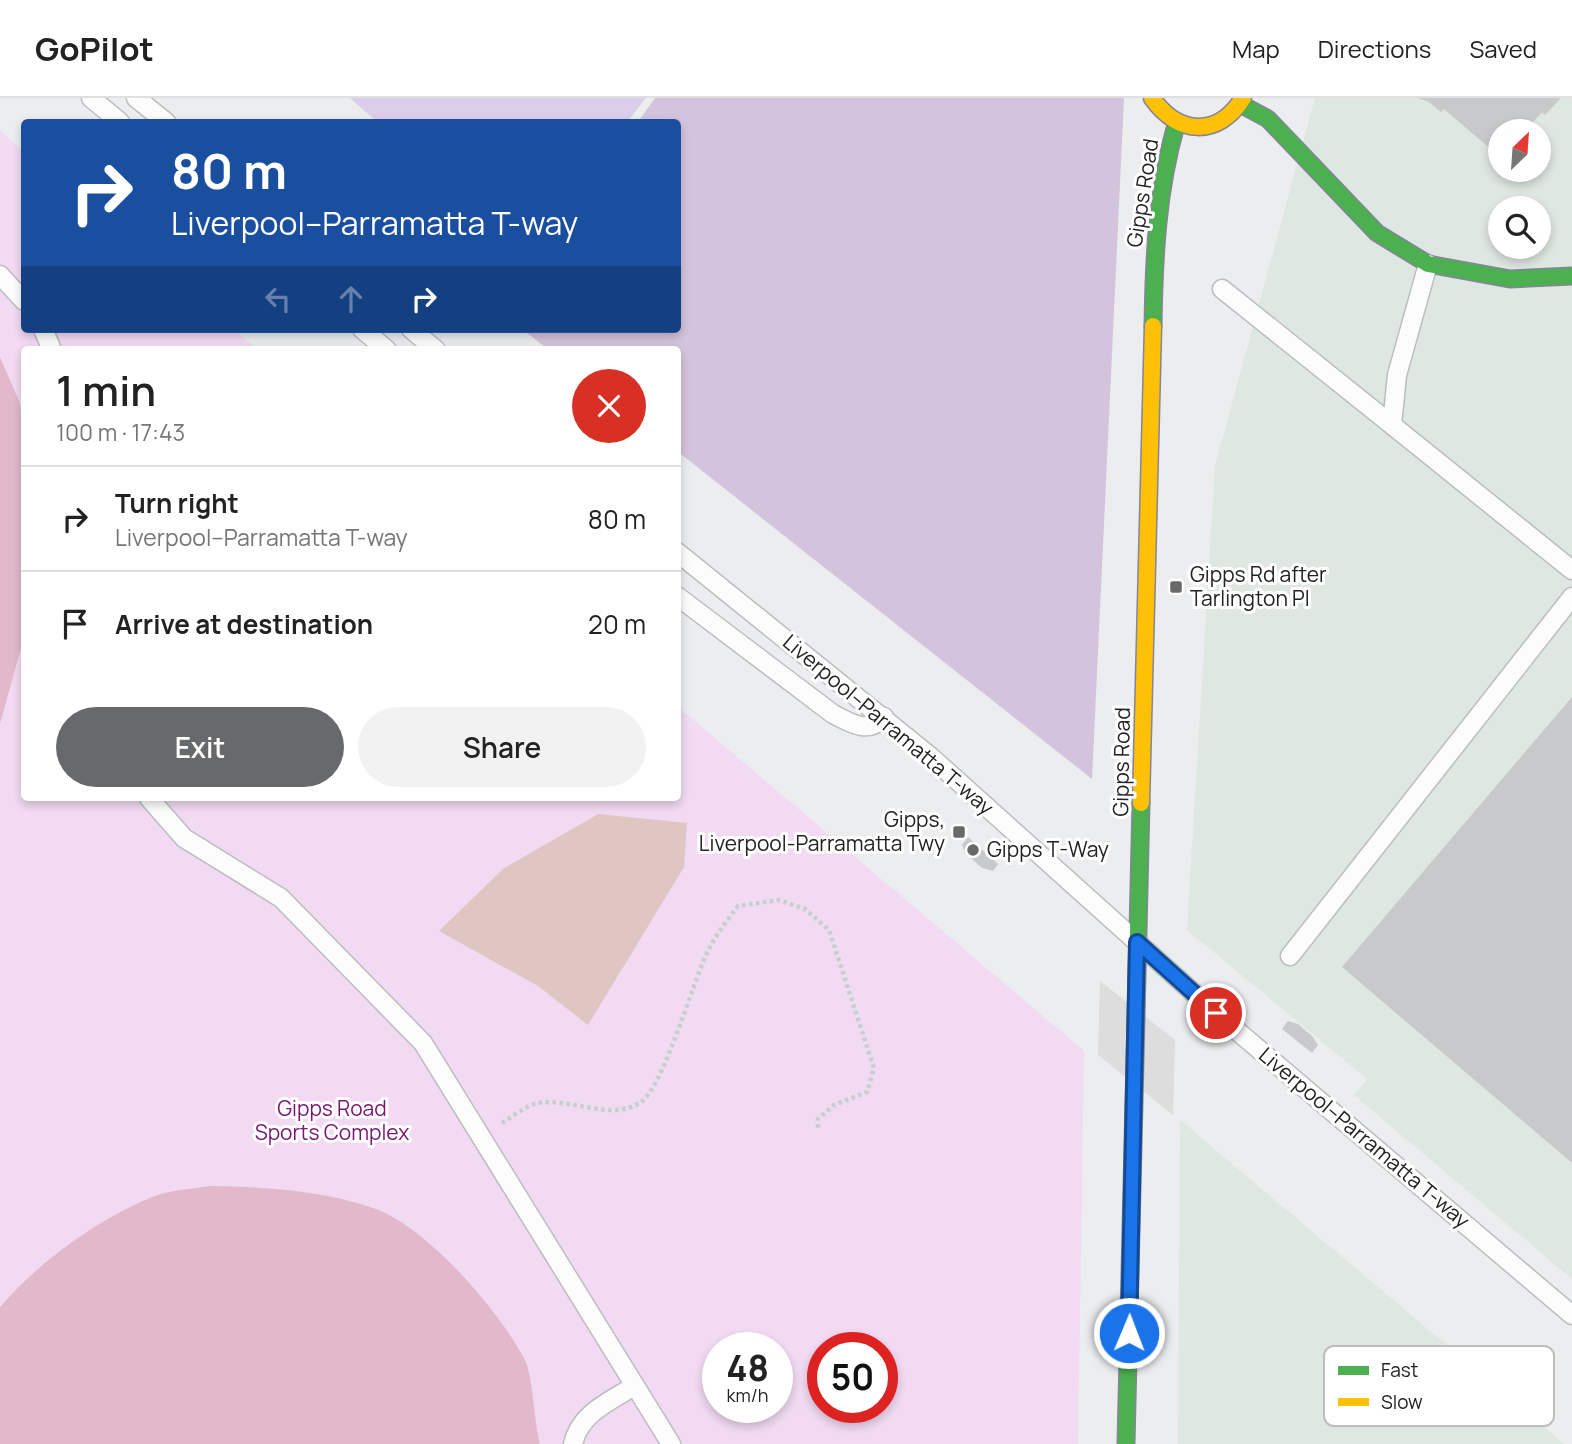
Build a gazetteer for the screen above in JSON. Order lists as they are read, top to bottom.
{
  "streets": {
    "main road": ["Gipps Road"],
    "lane": ["Liverpool–Parramatta T-way"]
  },
  "crossings": [
    ["Gipps Road", "Liverpool–Parramatta T-way"]
  ],
  "parks": ["Gipps Road Sports Complex"],
  "places": {
    "transit": ["Gipps Rd after Tarlington Pl", "Gipps, Liverpool-Parramatta Twy"],
    "other": ["Gipps T-Way"]
  },
  "legend": ["Fast", "Slow"],
  "north": "top right",
  "page": {
    "header": "GoPilot",
    "nav": ["Map", "Directions", "Saved"],
    "turn": ["80 m", "Liverpool–Parramatta T-way"],
    "heading": ["1 min", "100 m · 17:43"],
    "list": [
      {
        "name": "Turn right",
        "note": "Liverpool–Parramatta T-way",
        "value": "80 m"
      },
      {
        "name": "Arrive at destination",
        "value": "20 m"
      }
    ],
    "buttons": ["Exit", "Share"],
    "speed": "48 km/h",
    "limit": "50"
  }
}
